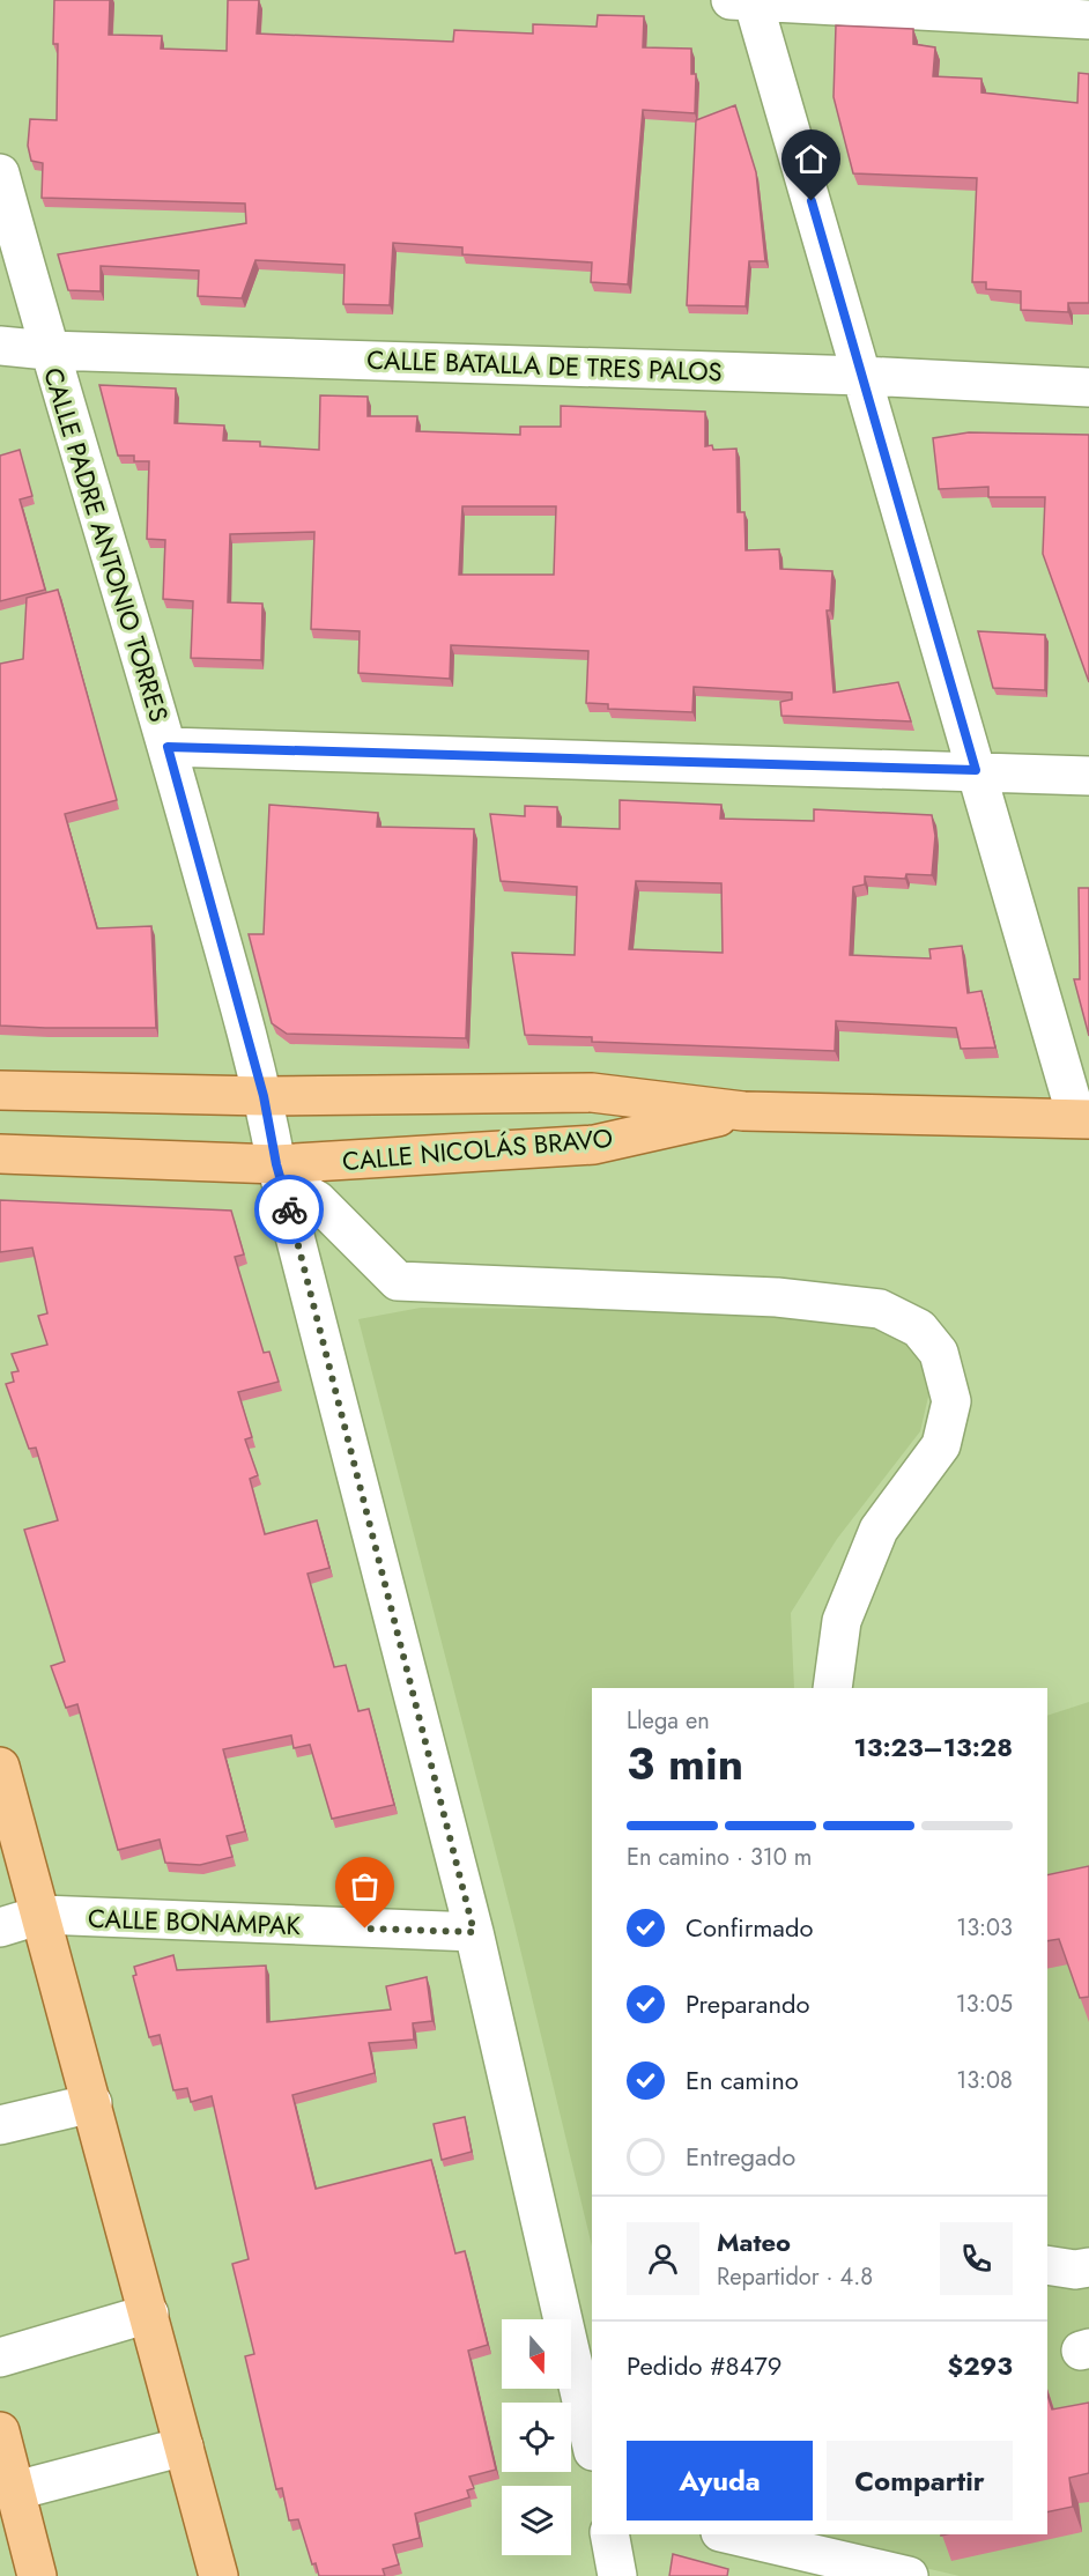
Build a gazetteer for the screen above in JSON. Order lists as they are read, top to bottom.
{
  "streets": {
    "main road": ["CALLE NICOLÁS BRAVO"],
    "street": ["CALLE BATALLA DE TRES PALOS", "CALLE PADRE ANTONIO TORRES", "CALLE BONAMPAK"]
  },
  "crossings": [
    ["CALLE BATALLA DE TRES PALOS", "CALLE PADRE ANTONIO TORRES"],
    ["CALLE PADRE ANTONIO TORRES", "CALLE NICOLÁS BRAVO"],
    ["CALLE PADRE ANTONIO TORRES", "CALLE BONAMPAK"]
  ],
  "north": "bottom",
  "page": {
    "heading": ["3 min", "Llega en", "13:23–13:28"],
    "panel": [
      "Mateo",
      "Repartidor · 4.8",
      "Pedido #8479",
      "$293"
    ],
    "bar": "En camino · 310 m",
    "list": [
      ["Confirmado", "13:03"],
      ["Preparando", "13:05"],
      ["En camino", "13:08"],
      "Entregado"
    ],
    "buttons": ["Ayuda", "Compartir"]
  }
}
